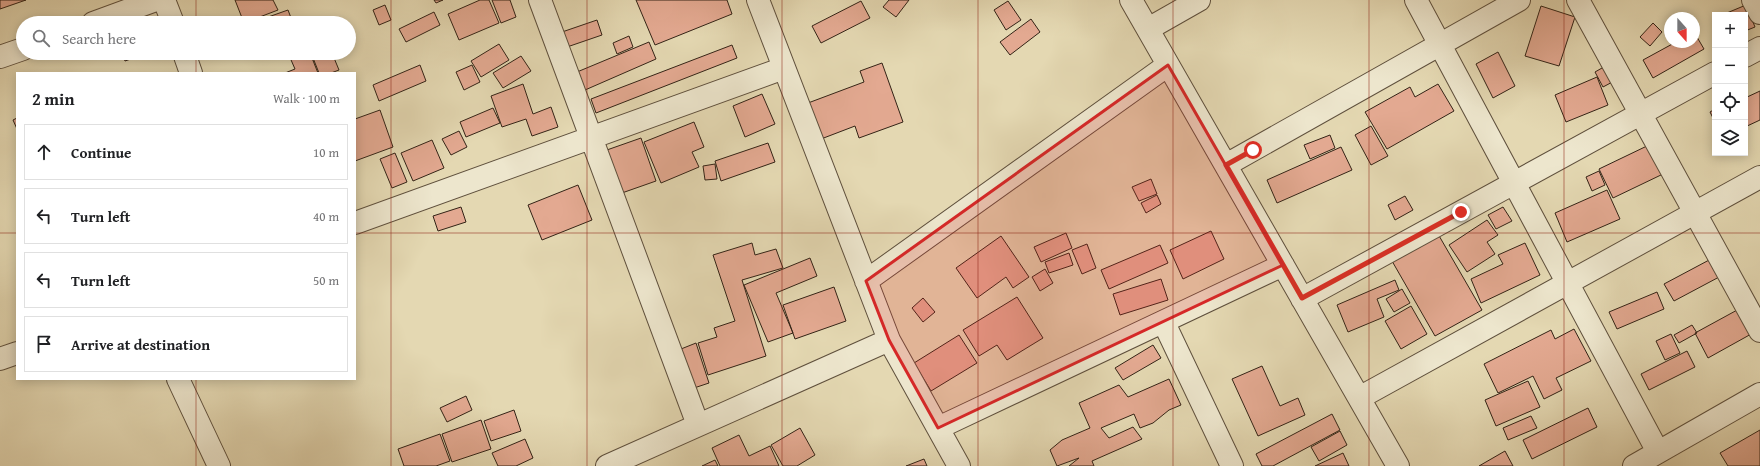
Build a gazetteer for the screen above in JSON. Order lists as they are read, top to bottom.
{
  "north": "bottom",
  "page": {
    "map_buttons": ["+", "−"],
    "search": "Search here",
    "heading": ["2 min", "Walk · 100 m"],
    "list": [
      ["Continue", "10 m"],
      ["Turn left", "40 m"],
      ["Turn left", "50 m"],
      "Arrive at destination"
    ]
  }
}
